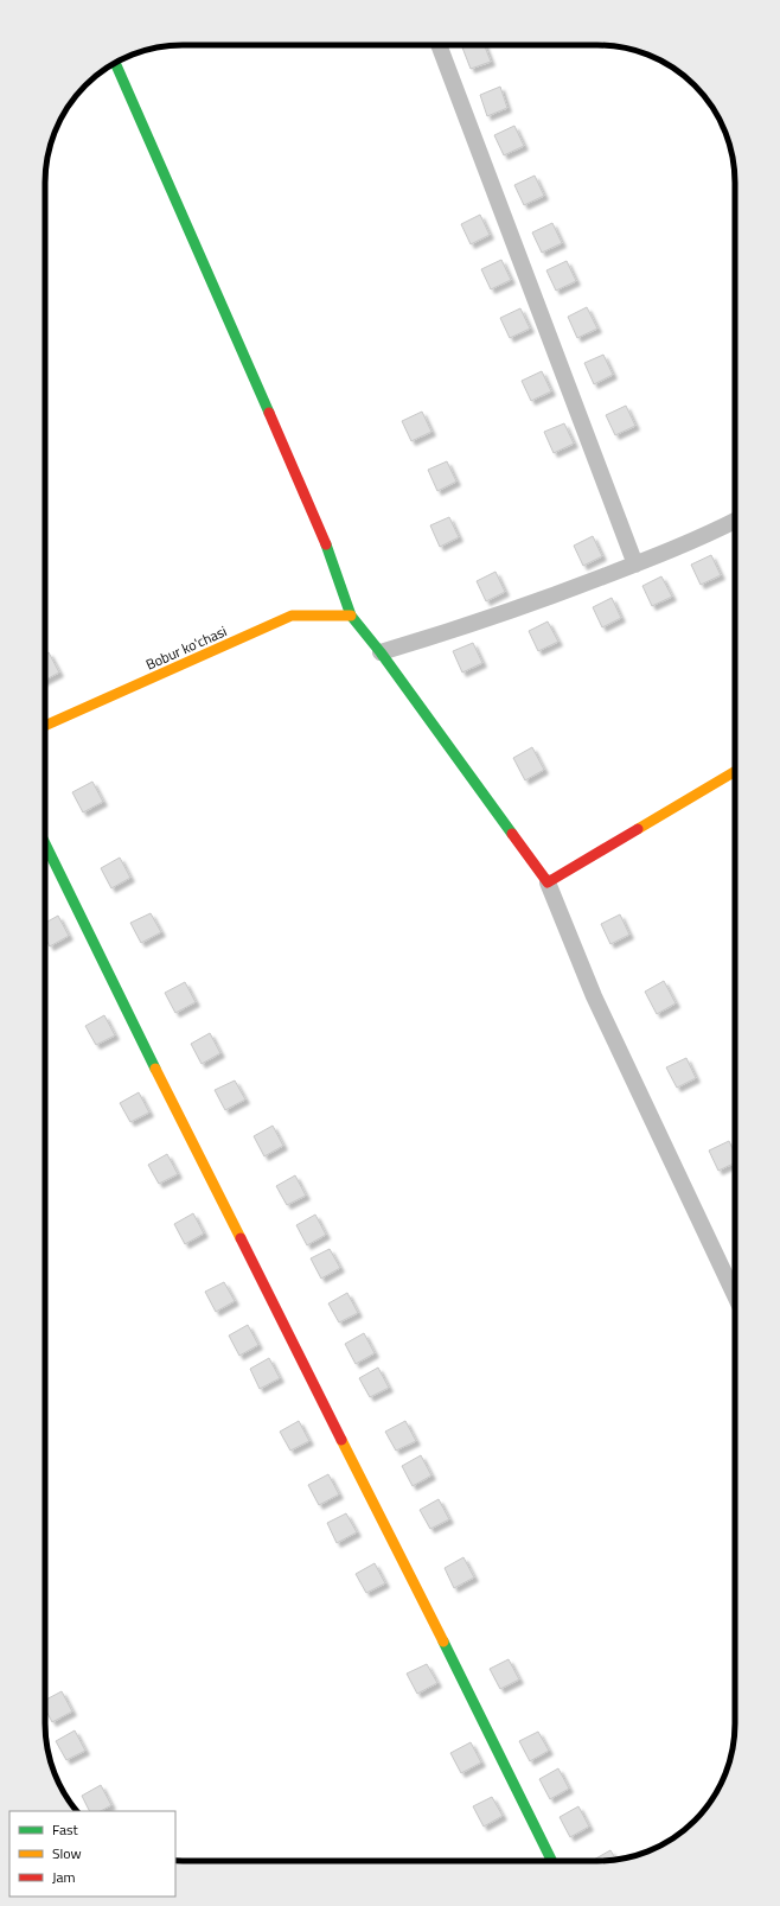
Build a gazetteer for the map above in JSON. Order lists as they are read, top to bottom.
{
  "streets": {
    "street": ["Bobur ko'chasi"]
  },
  "legend": ["Fast", "Slow", "Jam"]
}
